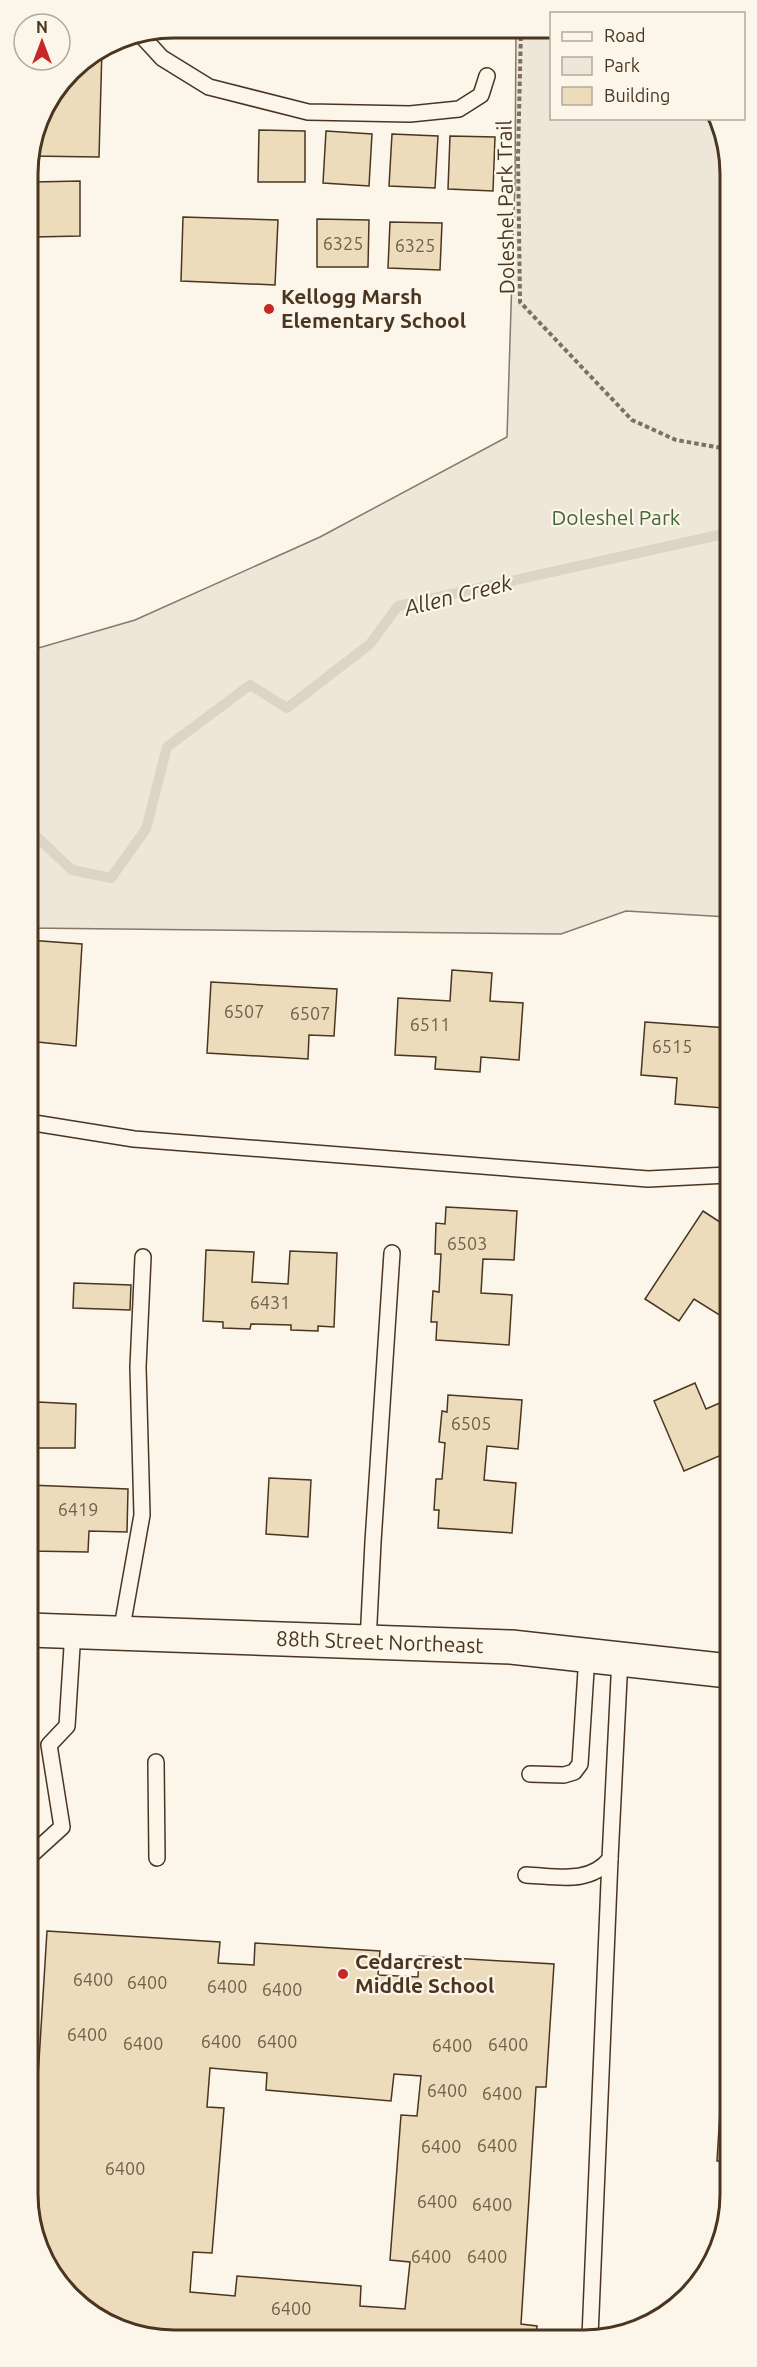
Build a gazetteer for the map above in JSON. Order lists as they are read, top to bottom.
{
  "streets": {
    "main road": ["88th Street Northeast"],
    "path": ["Doleshel Park Trail"]
  },
  "water": ["Allen Creek"],
  "parks": ["Doleshel Park"],
  "places": ["Kellogg Marsh Elementary School", "Cedarcrest Middle School"],
  "house_numbers": [
    "6325",
    "6325",
    "6507",
    "6507",
    "6511",
    "6515",
    "6503",
    "6431",
    "6505",
    "6419",
    "6400",
    "6400",
    "6400",
    "6400",
    "6400",
    "6400",
    "6400",
    "6400",
    "6400",
    "6400",
    "6400",
    "6400",
    "6400",
    "6400",
    "6400",
    "6400",
    "6400",
    "6400",
    "6400",
    "6400"
  ],
  "legend": ["Road", "Park", "Building"],
  "north": "top"
}
